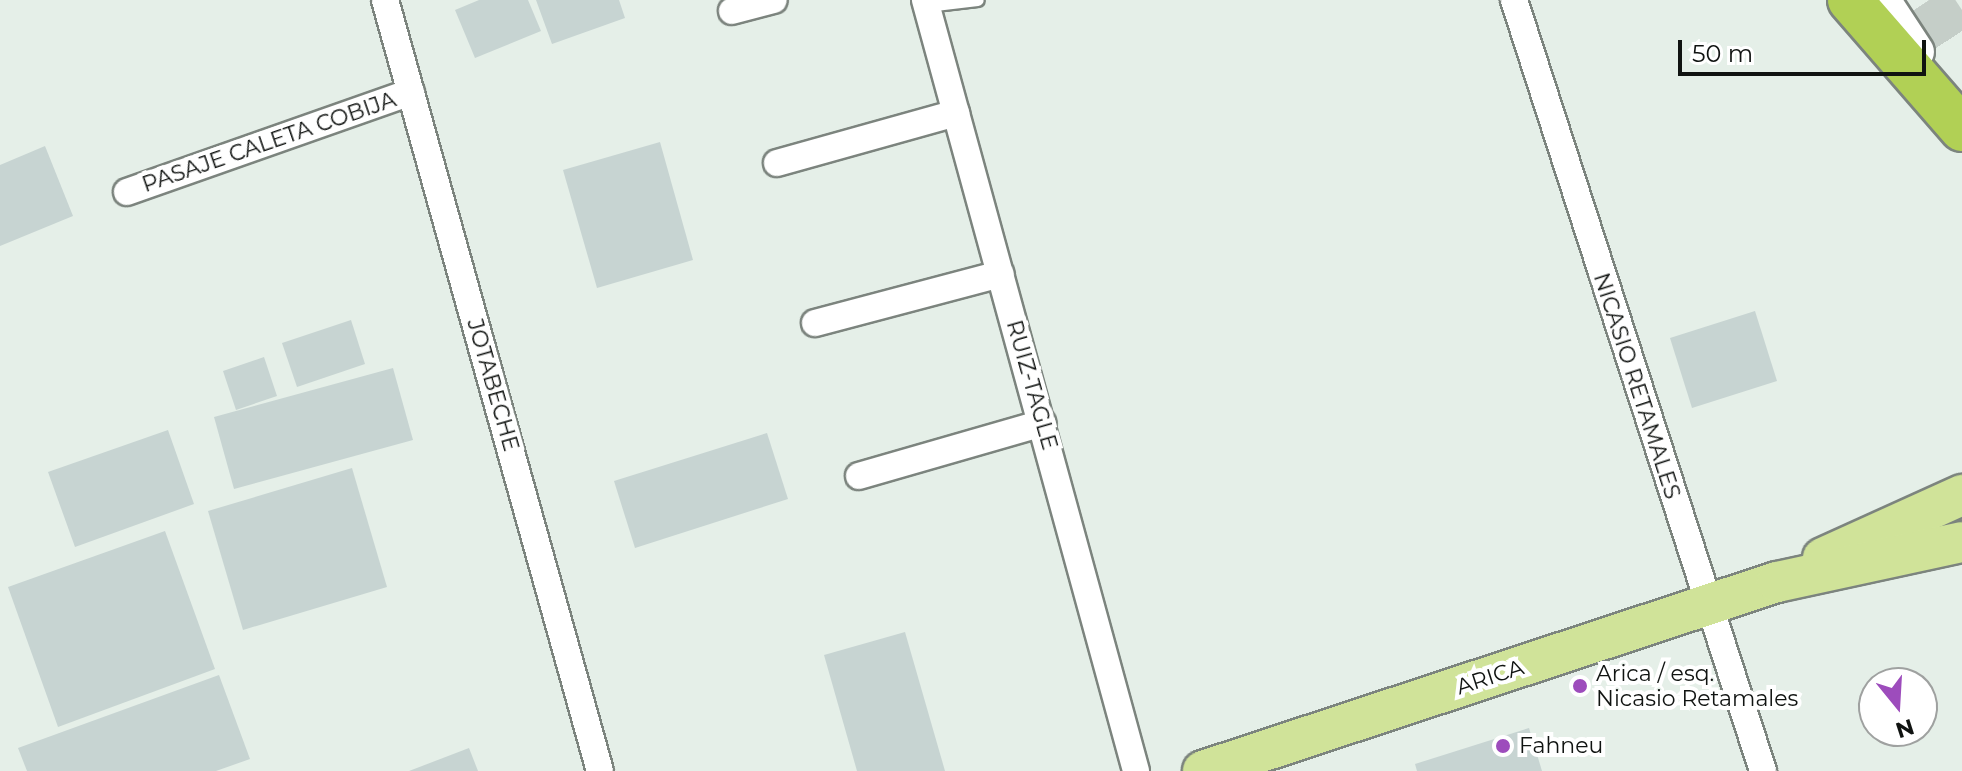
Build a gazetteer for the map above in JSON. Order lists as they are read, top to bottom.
{
  "streets": {
    "main road": ["ARICA"],
    "street": [
      "PASAJE CALETA COBIJA",
      "JOTABECHE",
      "RUIZ-TAGLE",
      "NICASIO RETAMALES"
    ]
  },
  "crossings": [
    ["PASAJE CALETA COBIJA", "JOTABECHE"],
    ["NICASIO RETAMALES", "ARICA"]
  ],
  "places": ["Arica / esq. Nicasio Retamales", "Fahneu"],
  "scale_bar": "50 m",
  "north": "bottom"
}
